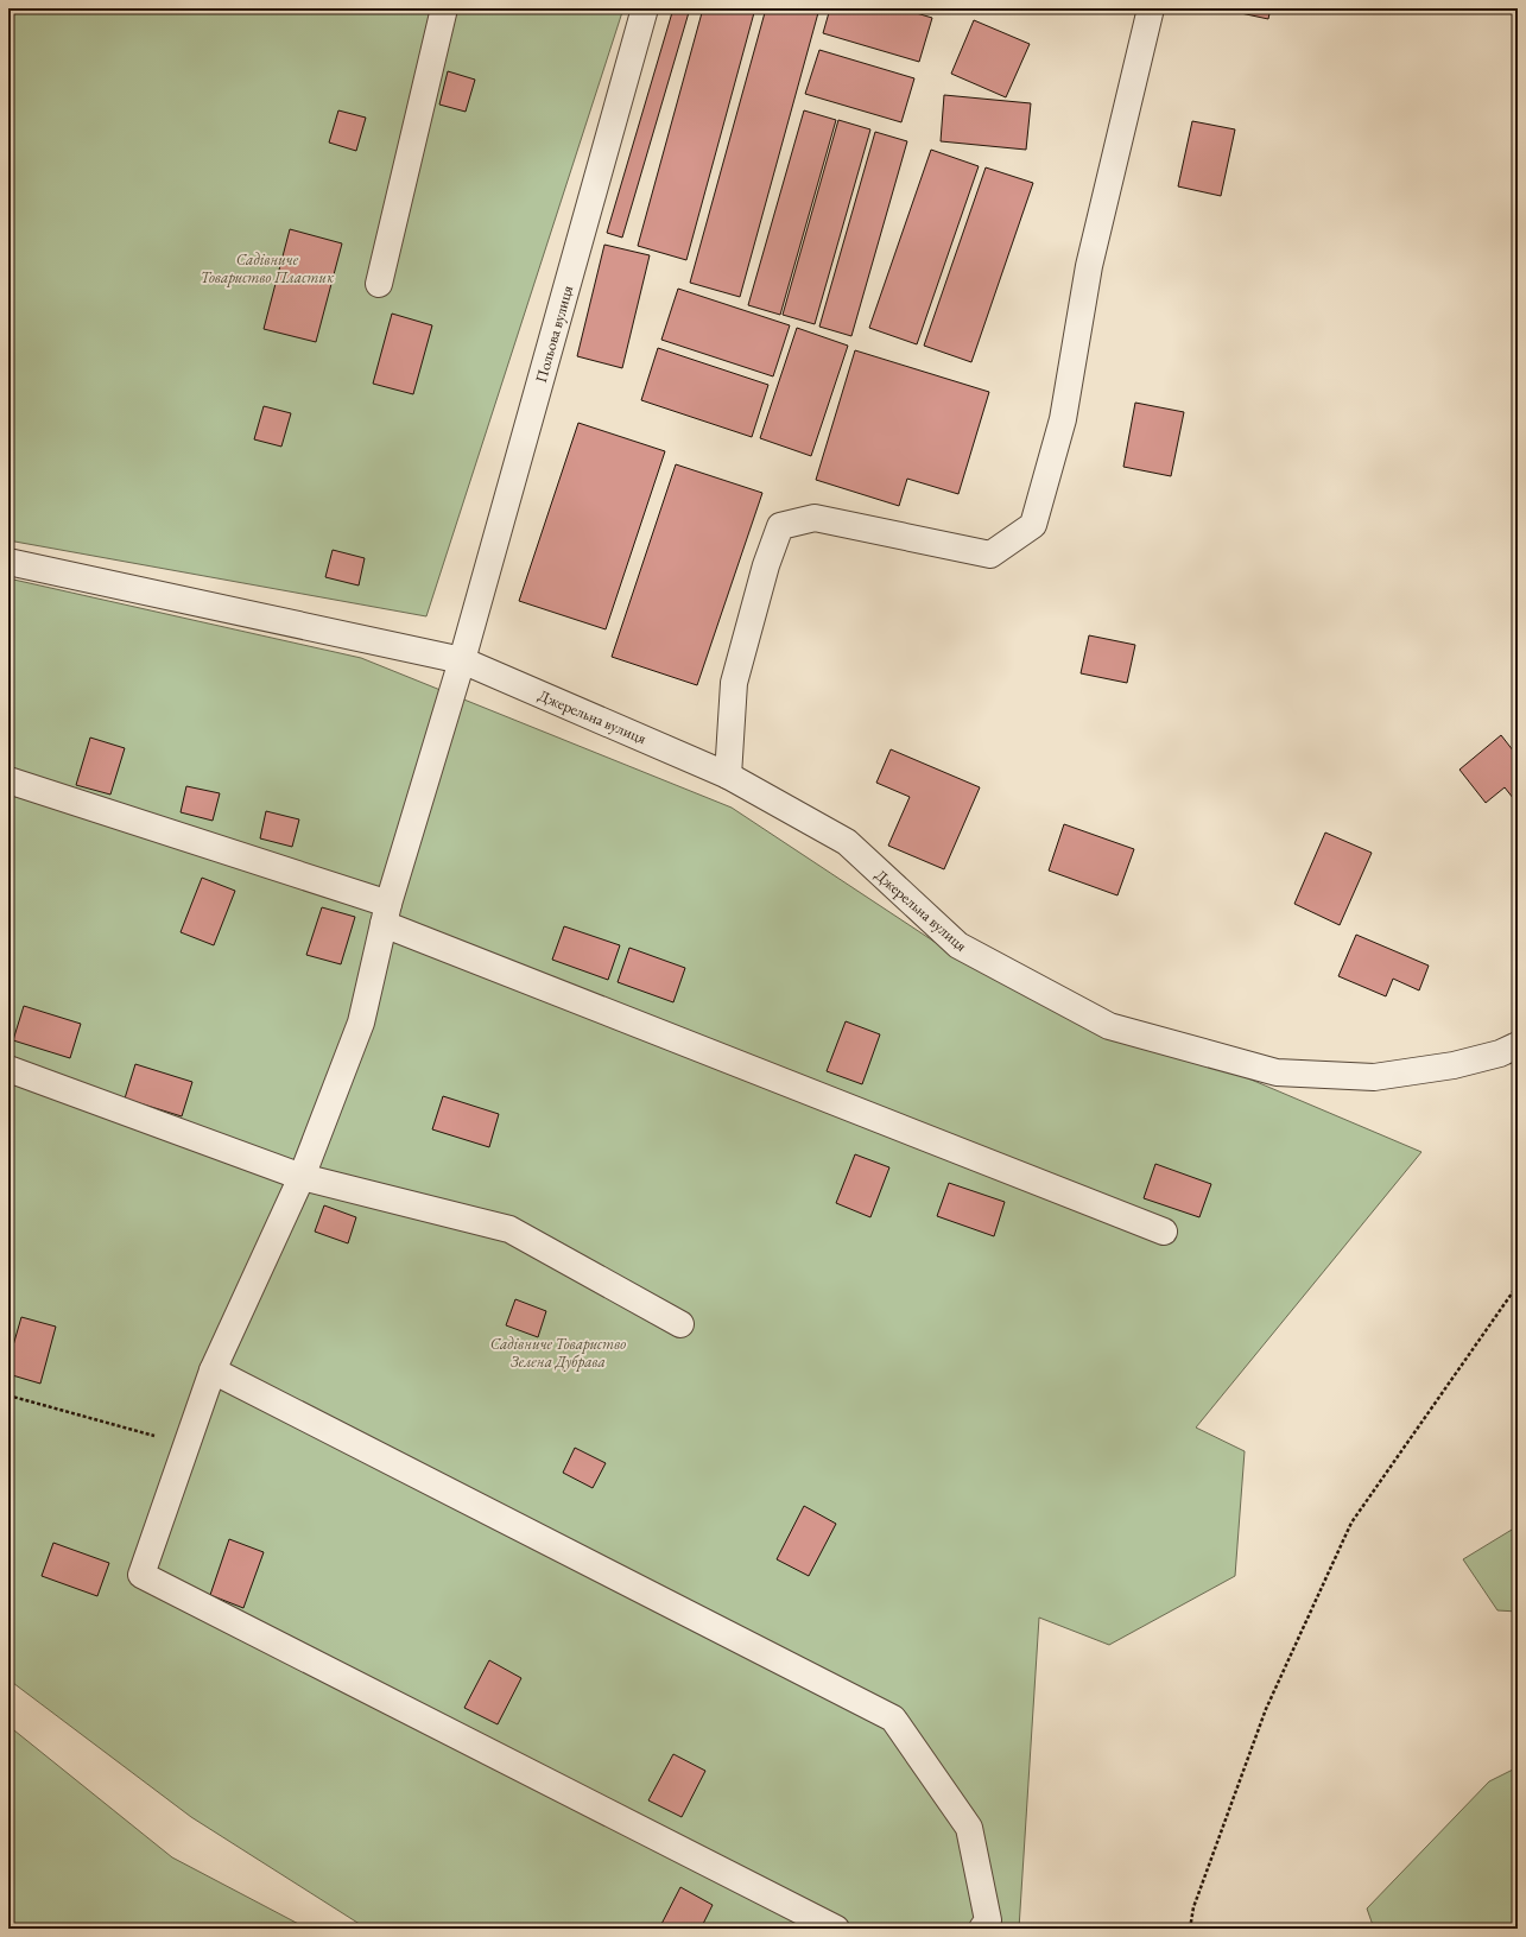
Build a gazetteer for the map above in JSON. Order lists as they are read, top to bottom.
{
  "streets": {
    "street": ["Польова вулиця", "Джерельна вулиця"]
  },
  "crossings": [
    ["Польова вулиця", "Джерельна вулиця"]
  ],
  "parks": ["Садівниче Товариство Пластик", "Садівниче Товариство Зелена Дубрава"]
}
